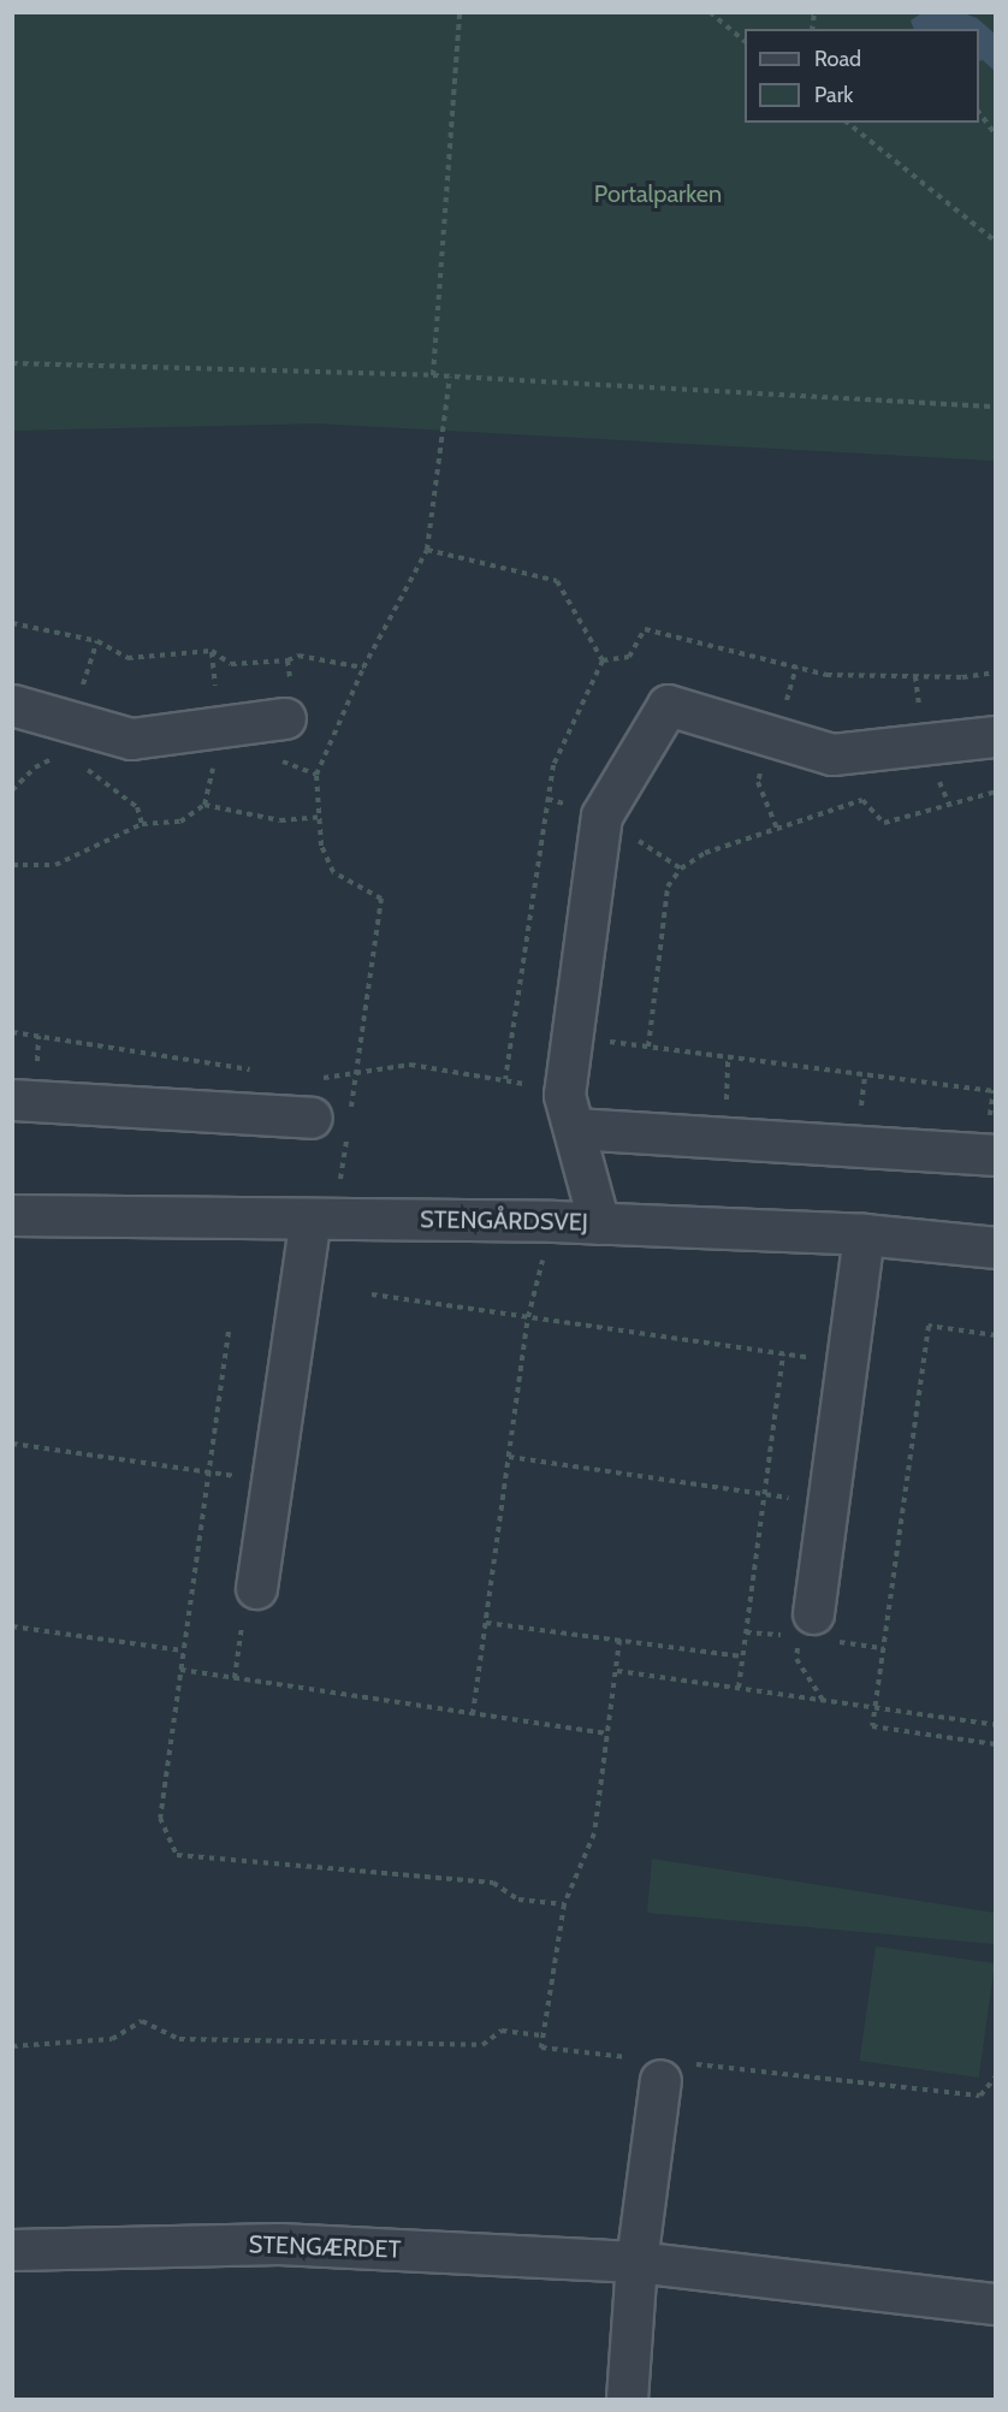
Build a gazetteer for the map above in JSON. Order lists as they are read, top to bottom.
{
  "streets": {
    "street": ["STENGÅRDSVEJ", "STENGÆRDET"]
  },
  "parks": ["Portalparken"],
  "legend": ["Road", "Park"]
}
